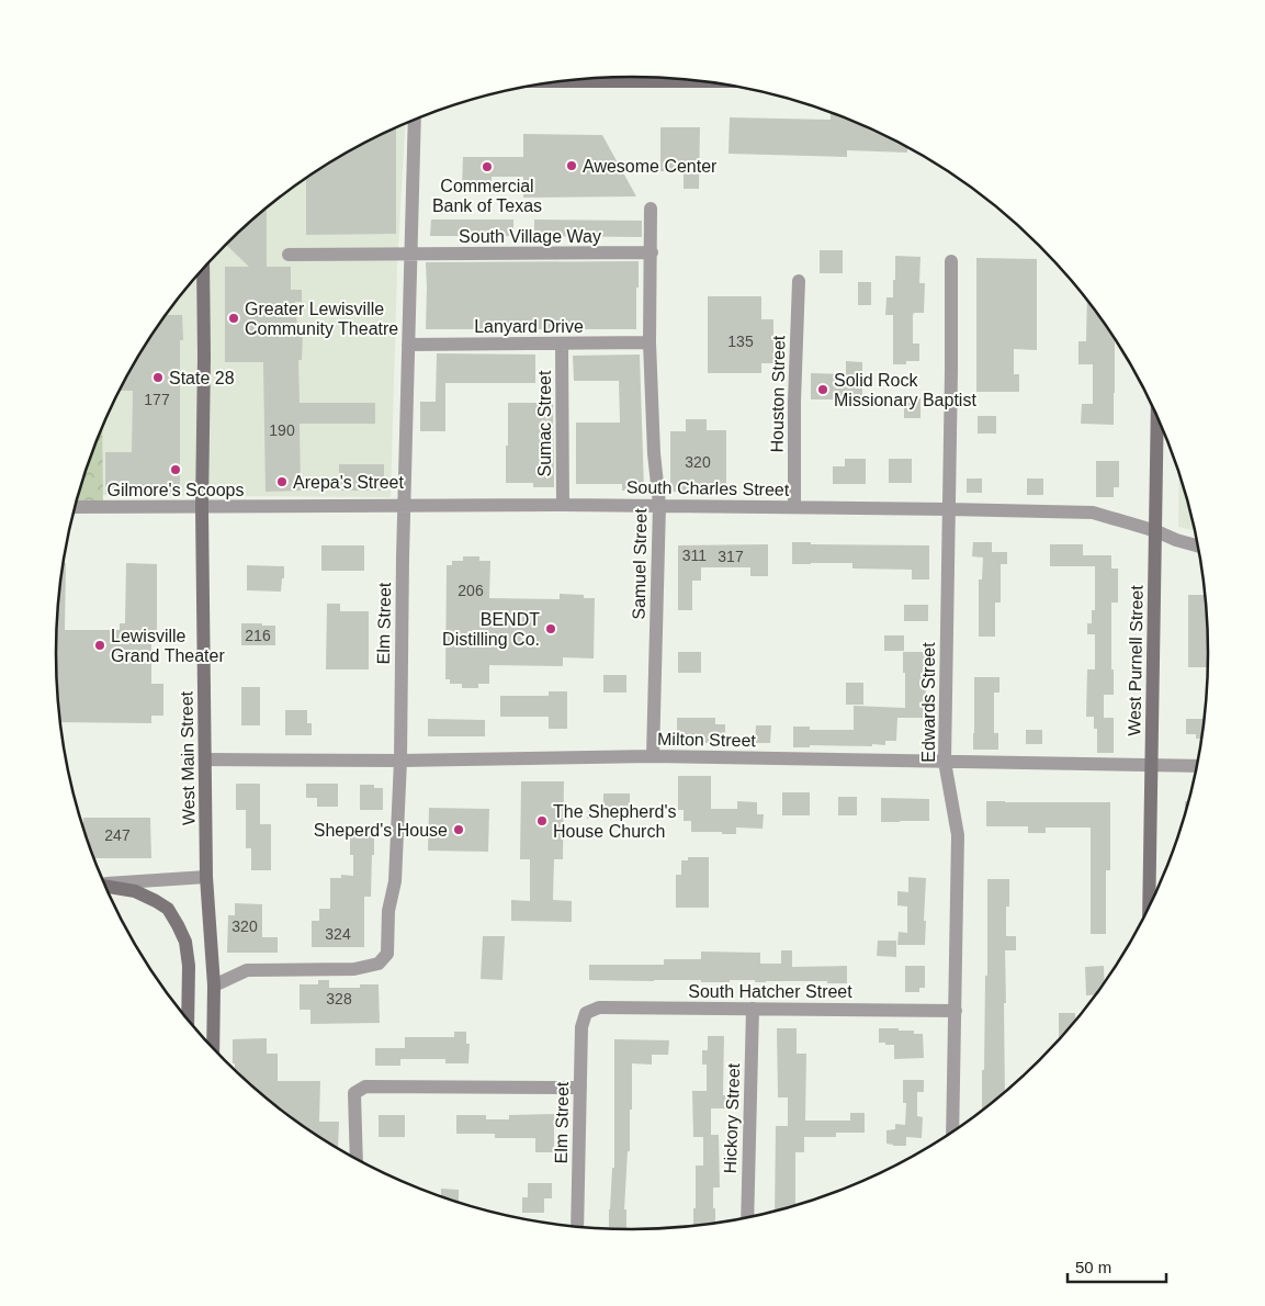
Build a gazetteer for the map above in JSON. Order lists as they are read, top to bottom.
{
  "streets": {
    "main road": ["West Purnell Street", "West Main Street"],
    "street": [
      "South Village Way",
      "Lanyard Drive",
      "Houston Street",
      "Sumac Street",
      "South Charles Street",
      "Samuel Street",
      "Elm Street",
      "Edwards Street",
      "Milton Street",
      "South Hatcher Street",
      "Hickory Street"
    ]
  },
  "crossings": [
    ["South Village Way", "Samuel Street"],
    ["South Village Way", "Elm Street"],
    ["Lanyard Drive", "Sumac Street"],
    ["Lanyard Drive", "Samuel Street"],
    ["Lanyard Drive", "Elm Street"],
    ["Houston Street", "South Charles Street"],
    ["Sumac Street", "South Charles Street"],
    ["South Charles Street", "Samuel Street"],
    ["South Charles Street", "Elm Street"],
    ["South Charles Street", "West Purnell Street"],
    ["South Charles Street", "Edwards Street"],
    ["South Charles Street", "West Main Street"],
    ["Samuel Street", "Milton Street"],
    ["Elm Street", "Milton Street"],
    ["Elm Street", "West Main Street"],
    ["Elm Street", "South Hatcher Street"],
    ["West Purnell Street", "Milton Street"],
    ["Edwards Street", "Milton Street"],
    ["Edwards Street", "South Hatcher Street"],
    ["Milton Street", "West Main Street"],
    ["South Hatcher Street", "Hickory Street"]
  ],
  "places": [
    "Awesome Center",
    "Commercial Bank of Texas",
    "Greater Lewisville Community Theatre",
    "State 28",
    "Solid Rock Missionary Baptist",
    "Gilmore's Scoops",
    "Arepa's Street",
    "BENDT Distilling Co.",
    "Lewisville Grand Theater",
    "The Shepherd's House Church",
    "Sheperd's House"
  ],
  "house_numbers": [
    "135",
    "177",
    "190",
    "320",
    "311",
    "317",
    "206",
    "216",
    "247",
    "320",
    "324",
    "328"
  ],
  "scale_bar": "50 m"
}
